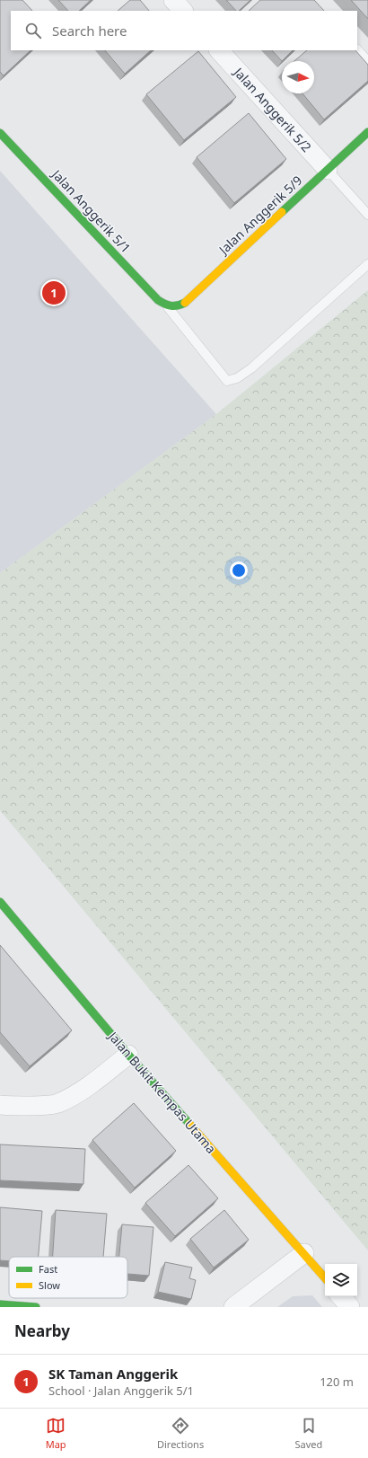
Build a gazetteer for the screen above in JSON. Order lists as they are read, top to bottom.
{
  "streets": {
    "street": [
      "Jalan Anggerik 5/2",
      "Jalan Anggerik 5/1",
      "Jalan Anggerik 5/9",
      "Jalan Bukit Kempas Utama"
    ]
  },
  "crossings": [
    ["Jalan Anggerik 5/2", "Jalan Anggerik 5/9"],
    ["Jalan Anggerik 5/1", "Jalan Anggerik 5/9"]
  ],
  "legend": ["Fast", "Slow"],
  "north": "right",
  "page": {
    "search": "Search here",
    "pins": "1",
    "heading": "Nearby",
    "list": [
      {
        "mark": "1",
        "name": "SK Taman Anggerik",
        "note": "School · Jalan Anggerik 5/1",
        "value": "120 m"
      }
    ],
    "nav": ["Map", "Directions", "Saved"]
  }
}
